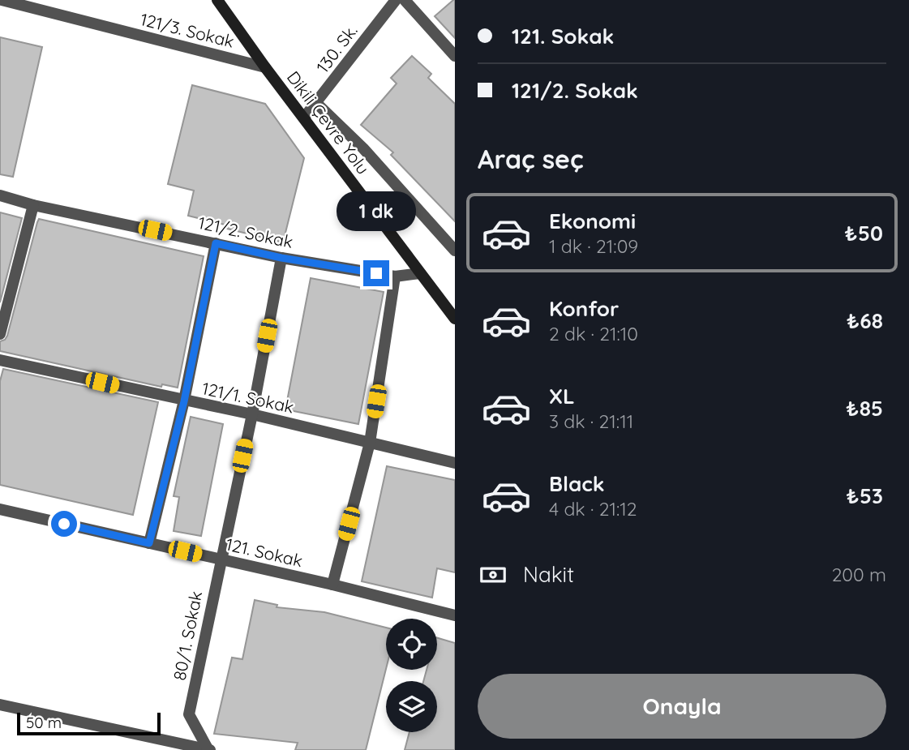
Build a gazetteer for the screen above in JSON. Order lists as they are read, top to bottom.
{
  "streets": {
    "main road": ["Dikili Çevre Yolu"],
    "street": [
      "121/3. Sokak",
      "130. Sk.",
      "121/2. Sokak",
      "121/1. Sokak",
      "121. Sokak",
      "80/1. Sokak"
    ]
  },
  "crossings": [
    ["121/3. Sokak", "Dikili Çevre Yolu"],
    ["130. Sk.", "Dikili Çevre Yolu"],
    ["Dikili Çevre Yolu", "121/2. Sokak"],
    ["121/2. Sokak", "80/1. Sokak"],
    ["121/1. Sokak", "80/1. Sokak"],
    ["121. Sokak", "80/1. Sokak"]
  ],
  "scale_bar": "50 m",
  "page": {
    "banner": ["121. Sokak", "121/2. Sokak"],
    "heading": "Araç seç",
    "bubble": "1 dk",
    "list": [
      {
        "name": "Ekonomi",
        "note": "1 dk · 21:09",
        "value": "₺50"
      },
      {
        "name": "Konfor",
        "note": "2 dk · 21:10",
        "value": "₺68"
      },
      {
        "name": "XL",
        "note": "3 dk · 21:11",
        "value": "₺85"
      },
      {
        "name": "Black",
        "note": "4 dk · 21:12",
        "value": "₺53"
      }
    ],
    "pay": ["Nakit", "200 m"],
    "buttons": "Onayla",
    "scale": "50 m"
  }
}
